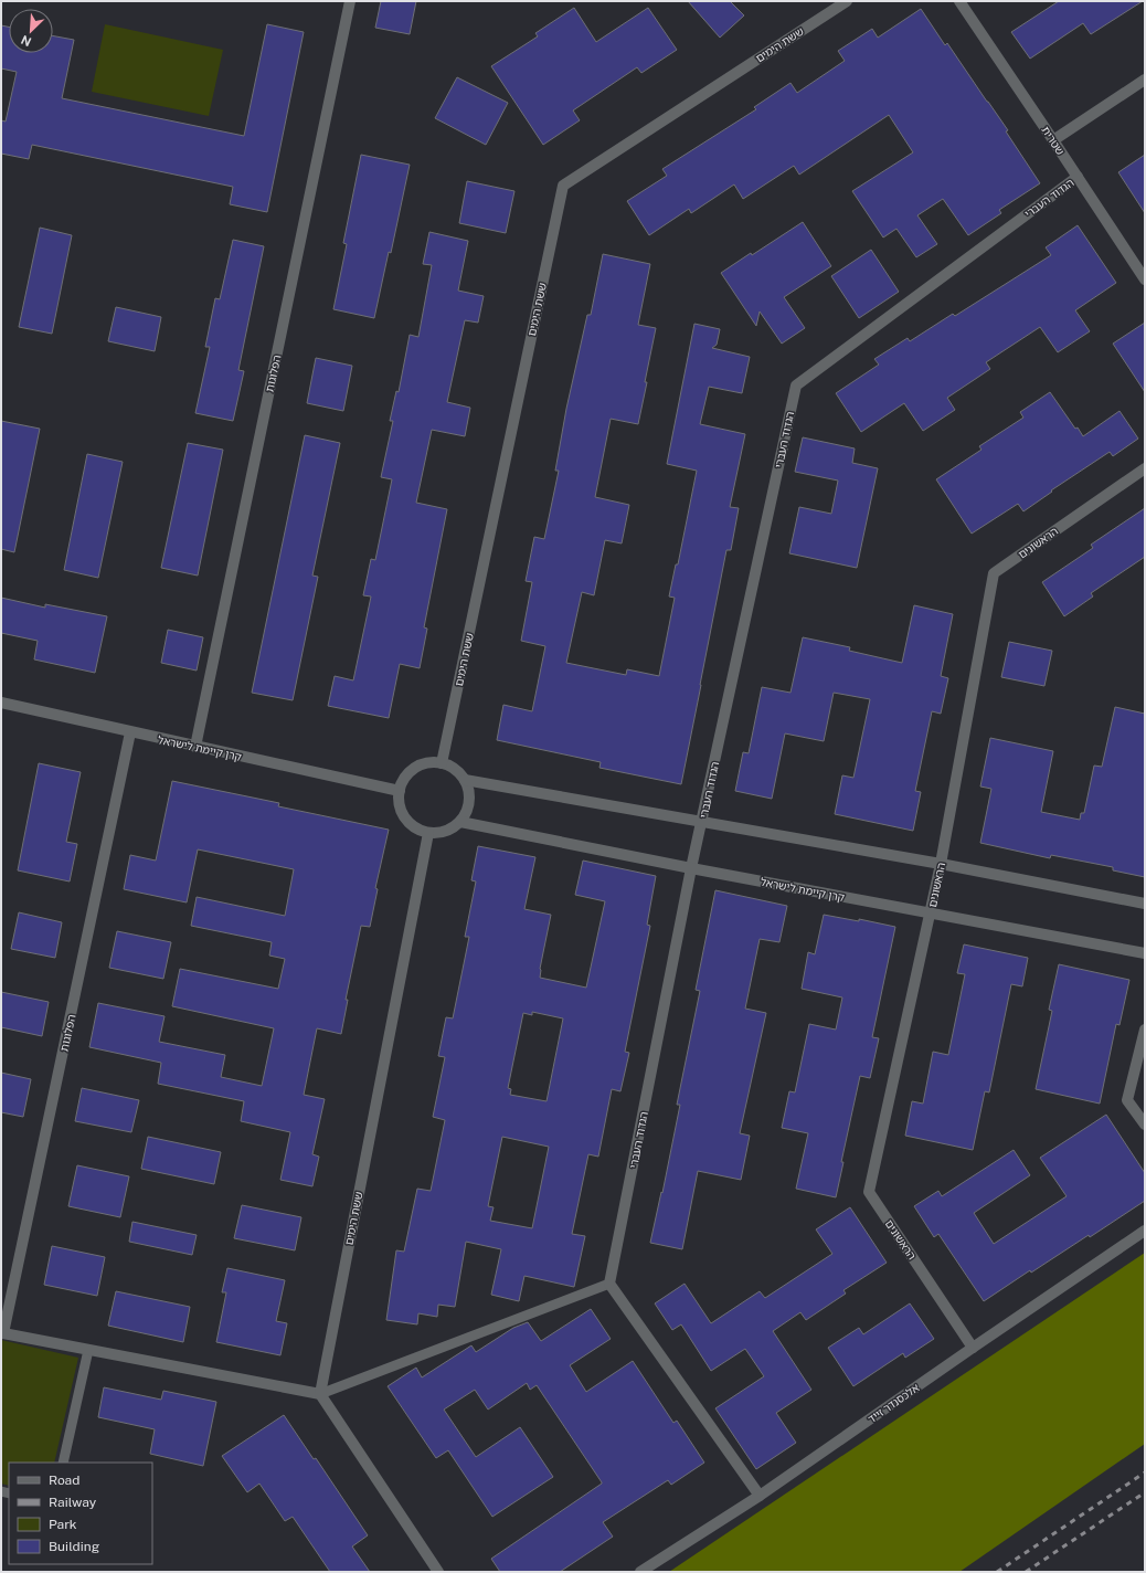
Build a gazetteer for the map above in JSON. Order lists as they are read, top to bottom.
{
  "streets": {
    "street": [
      "ששת הימים",
      "שטרית",
      "הגדוד העברי",
      "הפלוגות",
      "הראשונים",
      "קרן קיימת לישראל",
      "אלכסנדר זייד"
    ]
  },
  "crossings": [
    ["ששת הימים", "קרן קיימת לישראל"],
    ["שטרית", "הגדוד העברי"],
    ["הגדוד העברי", "קרן קיימת לישראל"],
    ["הפלוגות", "קרן קיימת לישראל"],
    ["הראשונים", "קרן קיימת לישראל"],
    ["הראשונים", "אלכסנדר זייד"]
  ],
  "legend": [
    "Road",
    "Railway",
    "Park",
    "Building"
  ],
  "north": "bottom left"
}
